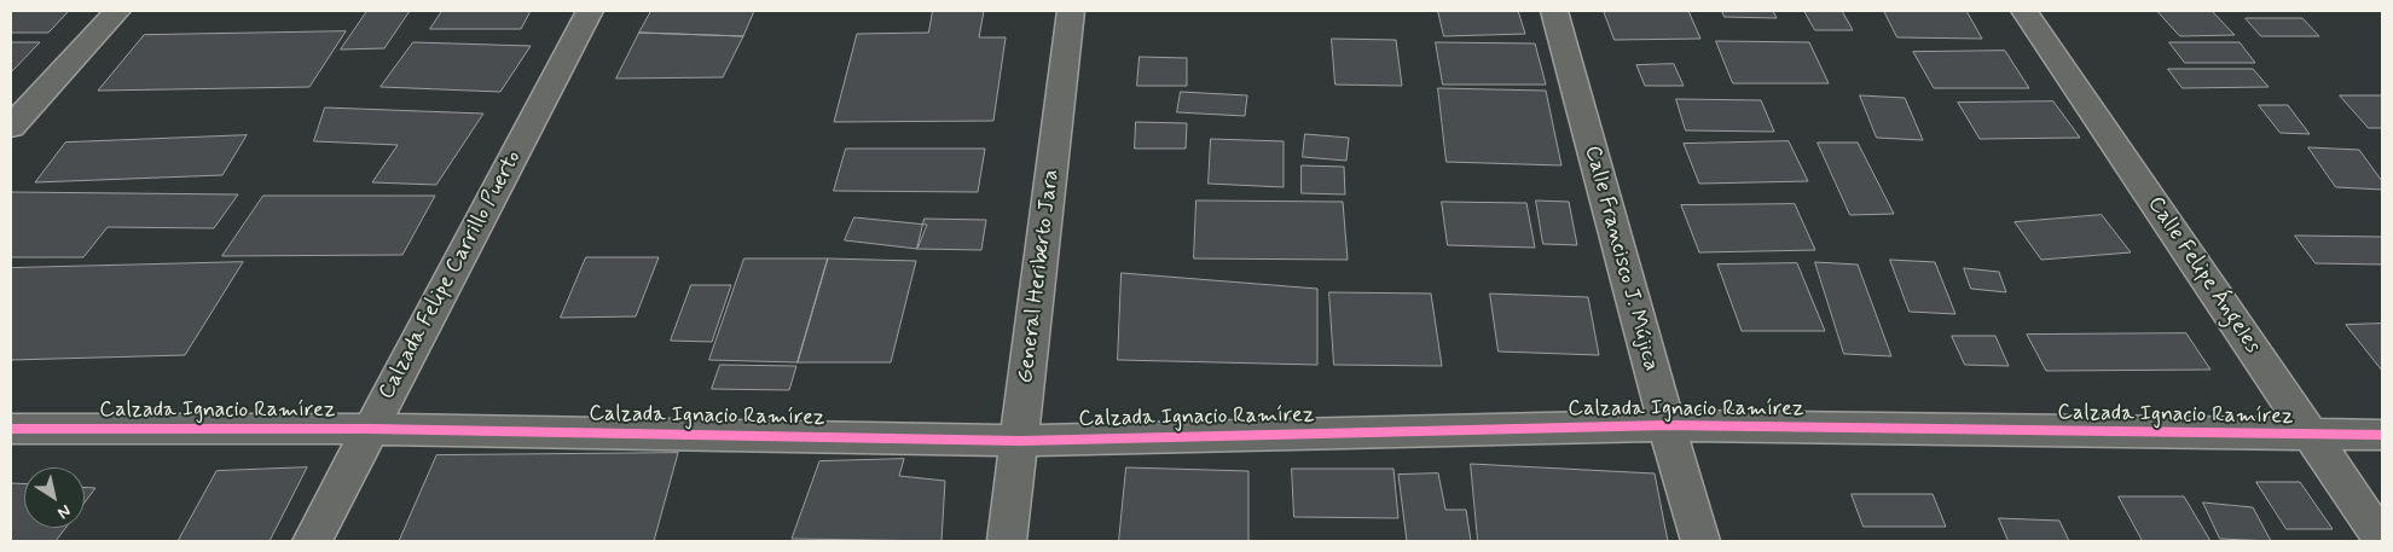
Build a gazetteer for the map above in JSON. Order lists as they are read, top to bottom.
{
  "streets": {
    "street": [
      "Calle Francisco J. Mújica",
      "Calzada Felipe Carrillo Puerto",
      "Calle Felipe Ángeles",
      "General Heriberto Jara",
      "Calzada Ignacio Ramírez"
    ]
  },
  "crossings": [
    ["Calle Francisco J. Mújica", "Calzada Ignacio Ramírez"],
    ["Calzada Felipe Carrillo Puerto", "Calzada Ignacio Ramírez"],
    ["Calle Felipe Ángeles", "Calzada Ignacio Ramírez"],
    ["General Heriberto Jara", "Calzada Ignacio Ramírez"]
  ],
  "north": "bottom right"
}
